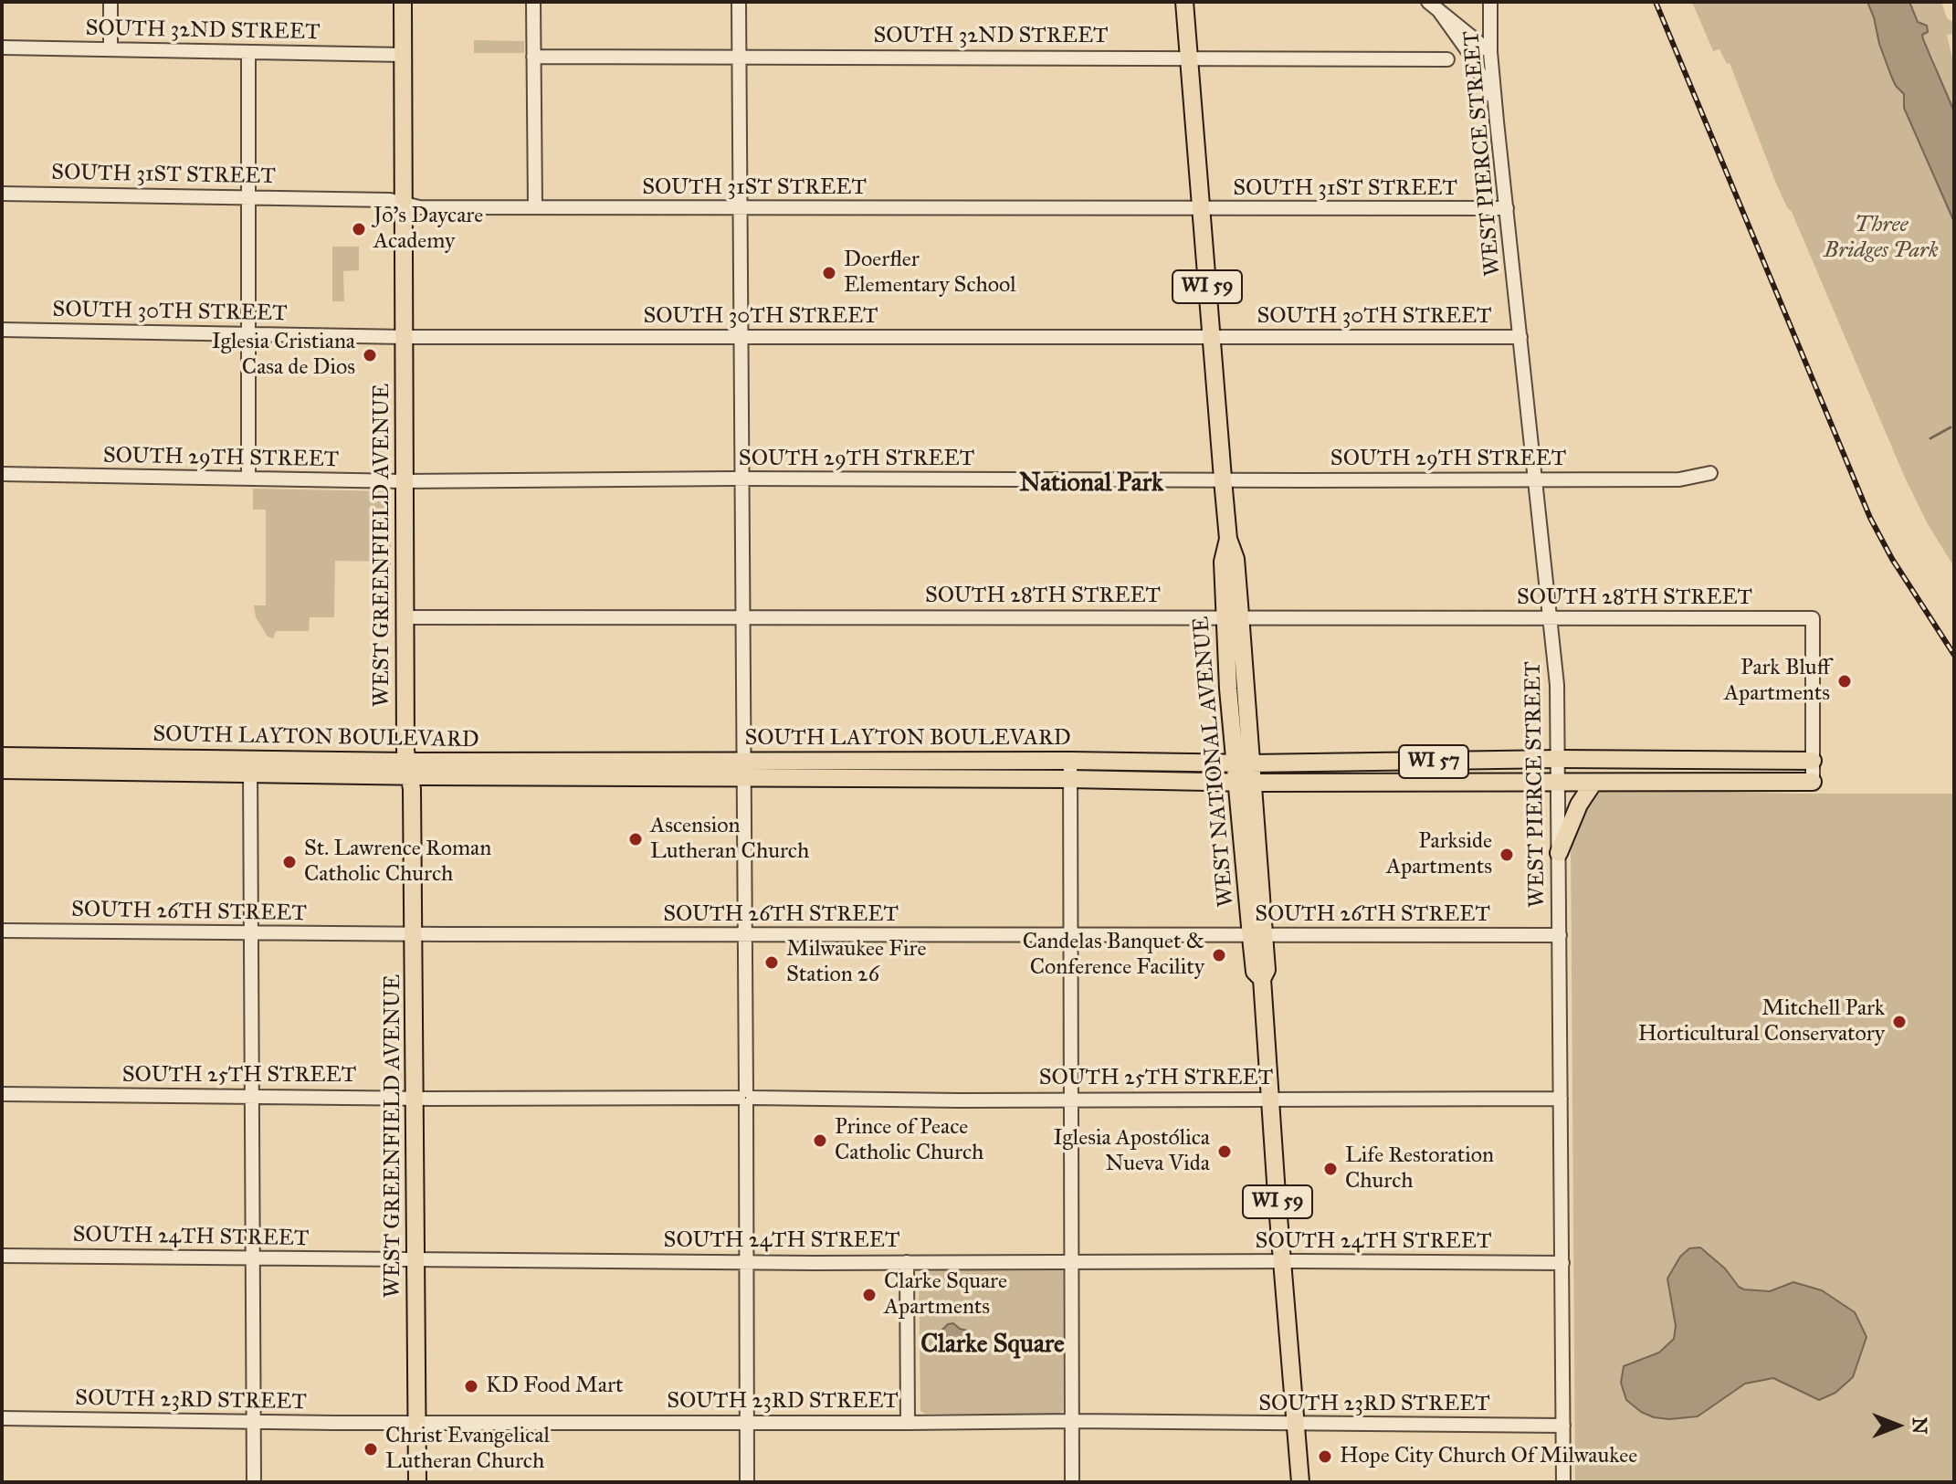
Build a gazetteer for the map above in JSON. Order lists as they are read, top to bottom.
{
  "streets": {
    "main road": [
      "WI 59",
      "WEST GREENFIELD AVENUE",
      "SOUTH LAYTON BOULEVARD",
      "WEST NATIONAL AVENUE",
      "WI 57"
    ],
    "street": [
      "SOUTH 32ND STREET",
      "WEST PIERCE STREET",
      "SOUTH 31ST STREET",
      "SOUTH 30TH STREET",
      "SOUTH 29TH STREET",
      "SOUTH 28TH STREET",
      "SOUTH 26TH STREET",
      "SOUTH 25TH STREET",
      "SOUTH 24TH STREET",
      "SOUTH 23RD STREET"
    ]
  },
  "crossings": [
    ["SOUTH 32ND STREET", "WEST GREENFIELD AVENUE"],
    ["SOUTH 32ND STREET", "WEST NATIONAL AVENUE"],
    ["WEST PIERCE STREET", "SOUTH 31ST STREET"],
    ["WEST PIERCE STREET", "SOUTH 30TH STREET"],
    ["WEST PIERCE STREET", "SOUTH 29TH STREET"],
    ["WEST PIERCE STREET", "SOUTH 28TH STREET"],
    ["WEST PIERCE STREET", "SOUTH LAYTON BOULEVARD"],
    ["WEST PIERCE STREET", "SOUTH 26TH STREET"],
    ["WEST PIERCE STREET", "SOUTH 25TH STREET"],
    ["WEST PIERCE STREET", "SOUTH 24TH STREET"],
    ["WEST PIERCE STREET", "SOUTH 23RD STREET"],
    ["SOUTH 31ST STREET", "WEST GREENFIELD AVENUE"],
    ["SOUTH 31ST STREET", "WEST NATIONAL AVENUE"],
    ["SOUTH 30TH STREET", "WEST GREENFIELD AVENUE"],
    ["SOUTH 30TH STREET", "WEST NATIONAL AVENUE"],
    ["SOUTH 29TH STREET", "WEST GREENFIELD AVENUE"],
    ["SOUTH 29TH STREET", "WEST NATIONAL AVENUE"],
    ["WEST GREENFIELD AVENUE", "SOUTH 28TH STREET"],
    ["WEST GREENFIELD AVENUE", "SOUTH LAYTON BOULEVARD"],
    ["WEST GREENFIELD AVENUE", "SOUTH 26TH STREET"],
    ["WEST GREENFIELD AVENUE", "SOUTH 25TH STREET"],
    ["WEST GREENFIELD AVENUE", "SOUTH 24TH STREET"],
    ["WEST GREENFIELD AVENUE", "SOUTH 23RD STREET"],
    ["SOUTH 28TH STREET", "SOUTH LAYTON BOULEVARD"],
    ["SOUTH 28TH STREET", "WEST NATIONAL AVENUE"],
    ["SOUTH LAYTON BOULEVARD", "WEST NATIONAL AVENUE"],
    ["WEST NATIONAL AVENUE", "SOUTH 26TH STREET"],
    ["WEST NATIONAL AVENUE", "SOUTH 25TH STREET"],
    ["WEST NATIONAL AVENUE", "SOUTH 24TH STREET"],
    ["WEST NATIONAL AVENUE", "SOUTH 23RD STREET"]
  ],
  "districts": ["National Park", "Clarke Square"],
  "parks": ["Three Bridges Park"],
  "places": [
    "Jo's Daycare Academy",
    "Doerfler Elementary School",
    "Iglesia Cristiana Casa de Dios",
    "Park Bluff Apartments",
    "Ascension Lutheran Church",
    "Parkside Apartments",
    "St. Lawrence Roman Catholic Church",
    "Candelas Banquet & Conference Facility",
    "Milwaukee Fire Station 26",
    "Mitchell Park Horticultural Conservatory",
    "Prince of Peace Catholic Church",
    "Iglesia Apostólica Nueva Vida",
    "Life Restoration Church",
    "Clarke Square Apartments",
    "KD Food Mart",
    "Christ Evangelical Lutheran Church",
    "Hope City Church Of Milwaukee"
  ],
  "north": "right"
}
